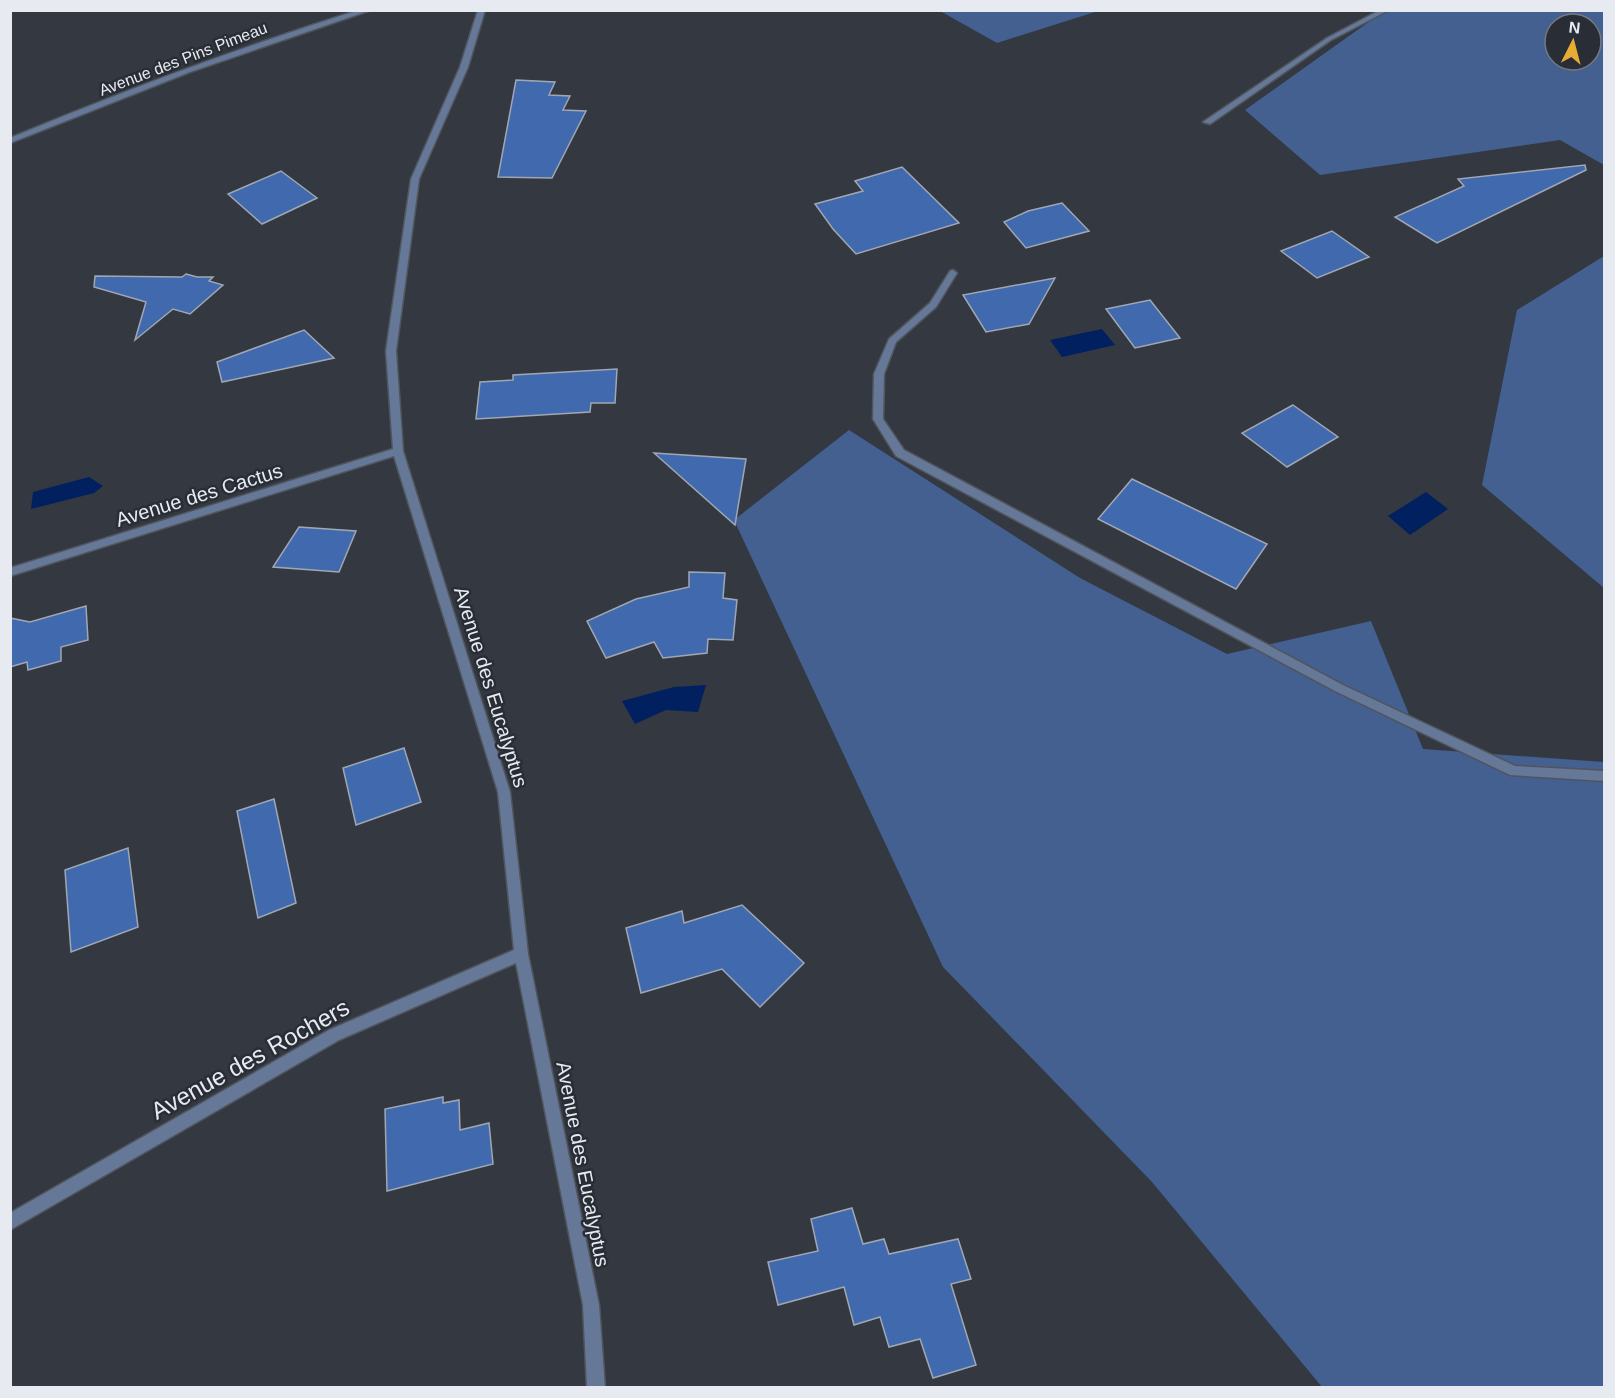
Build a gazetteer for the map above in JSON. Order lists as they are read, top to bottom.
{
  "streets": {
    "street": [
      "Avenue des Pins Pimeau",
      "Avenue des Cactus",
      "Avenue des Eucalyptus",
      "Avenue des Rochers"
    ]
  },
  "crossings": [
    ["Avenue des Cactus", "Avenue des Eucalyptus"],
    ["Avenue des Eucalyptus", "Avenue des Rochers"]
  ],
  "north": "top"
}
